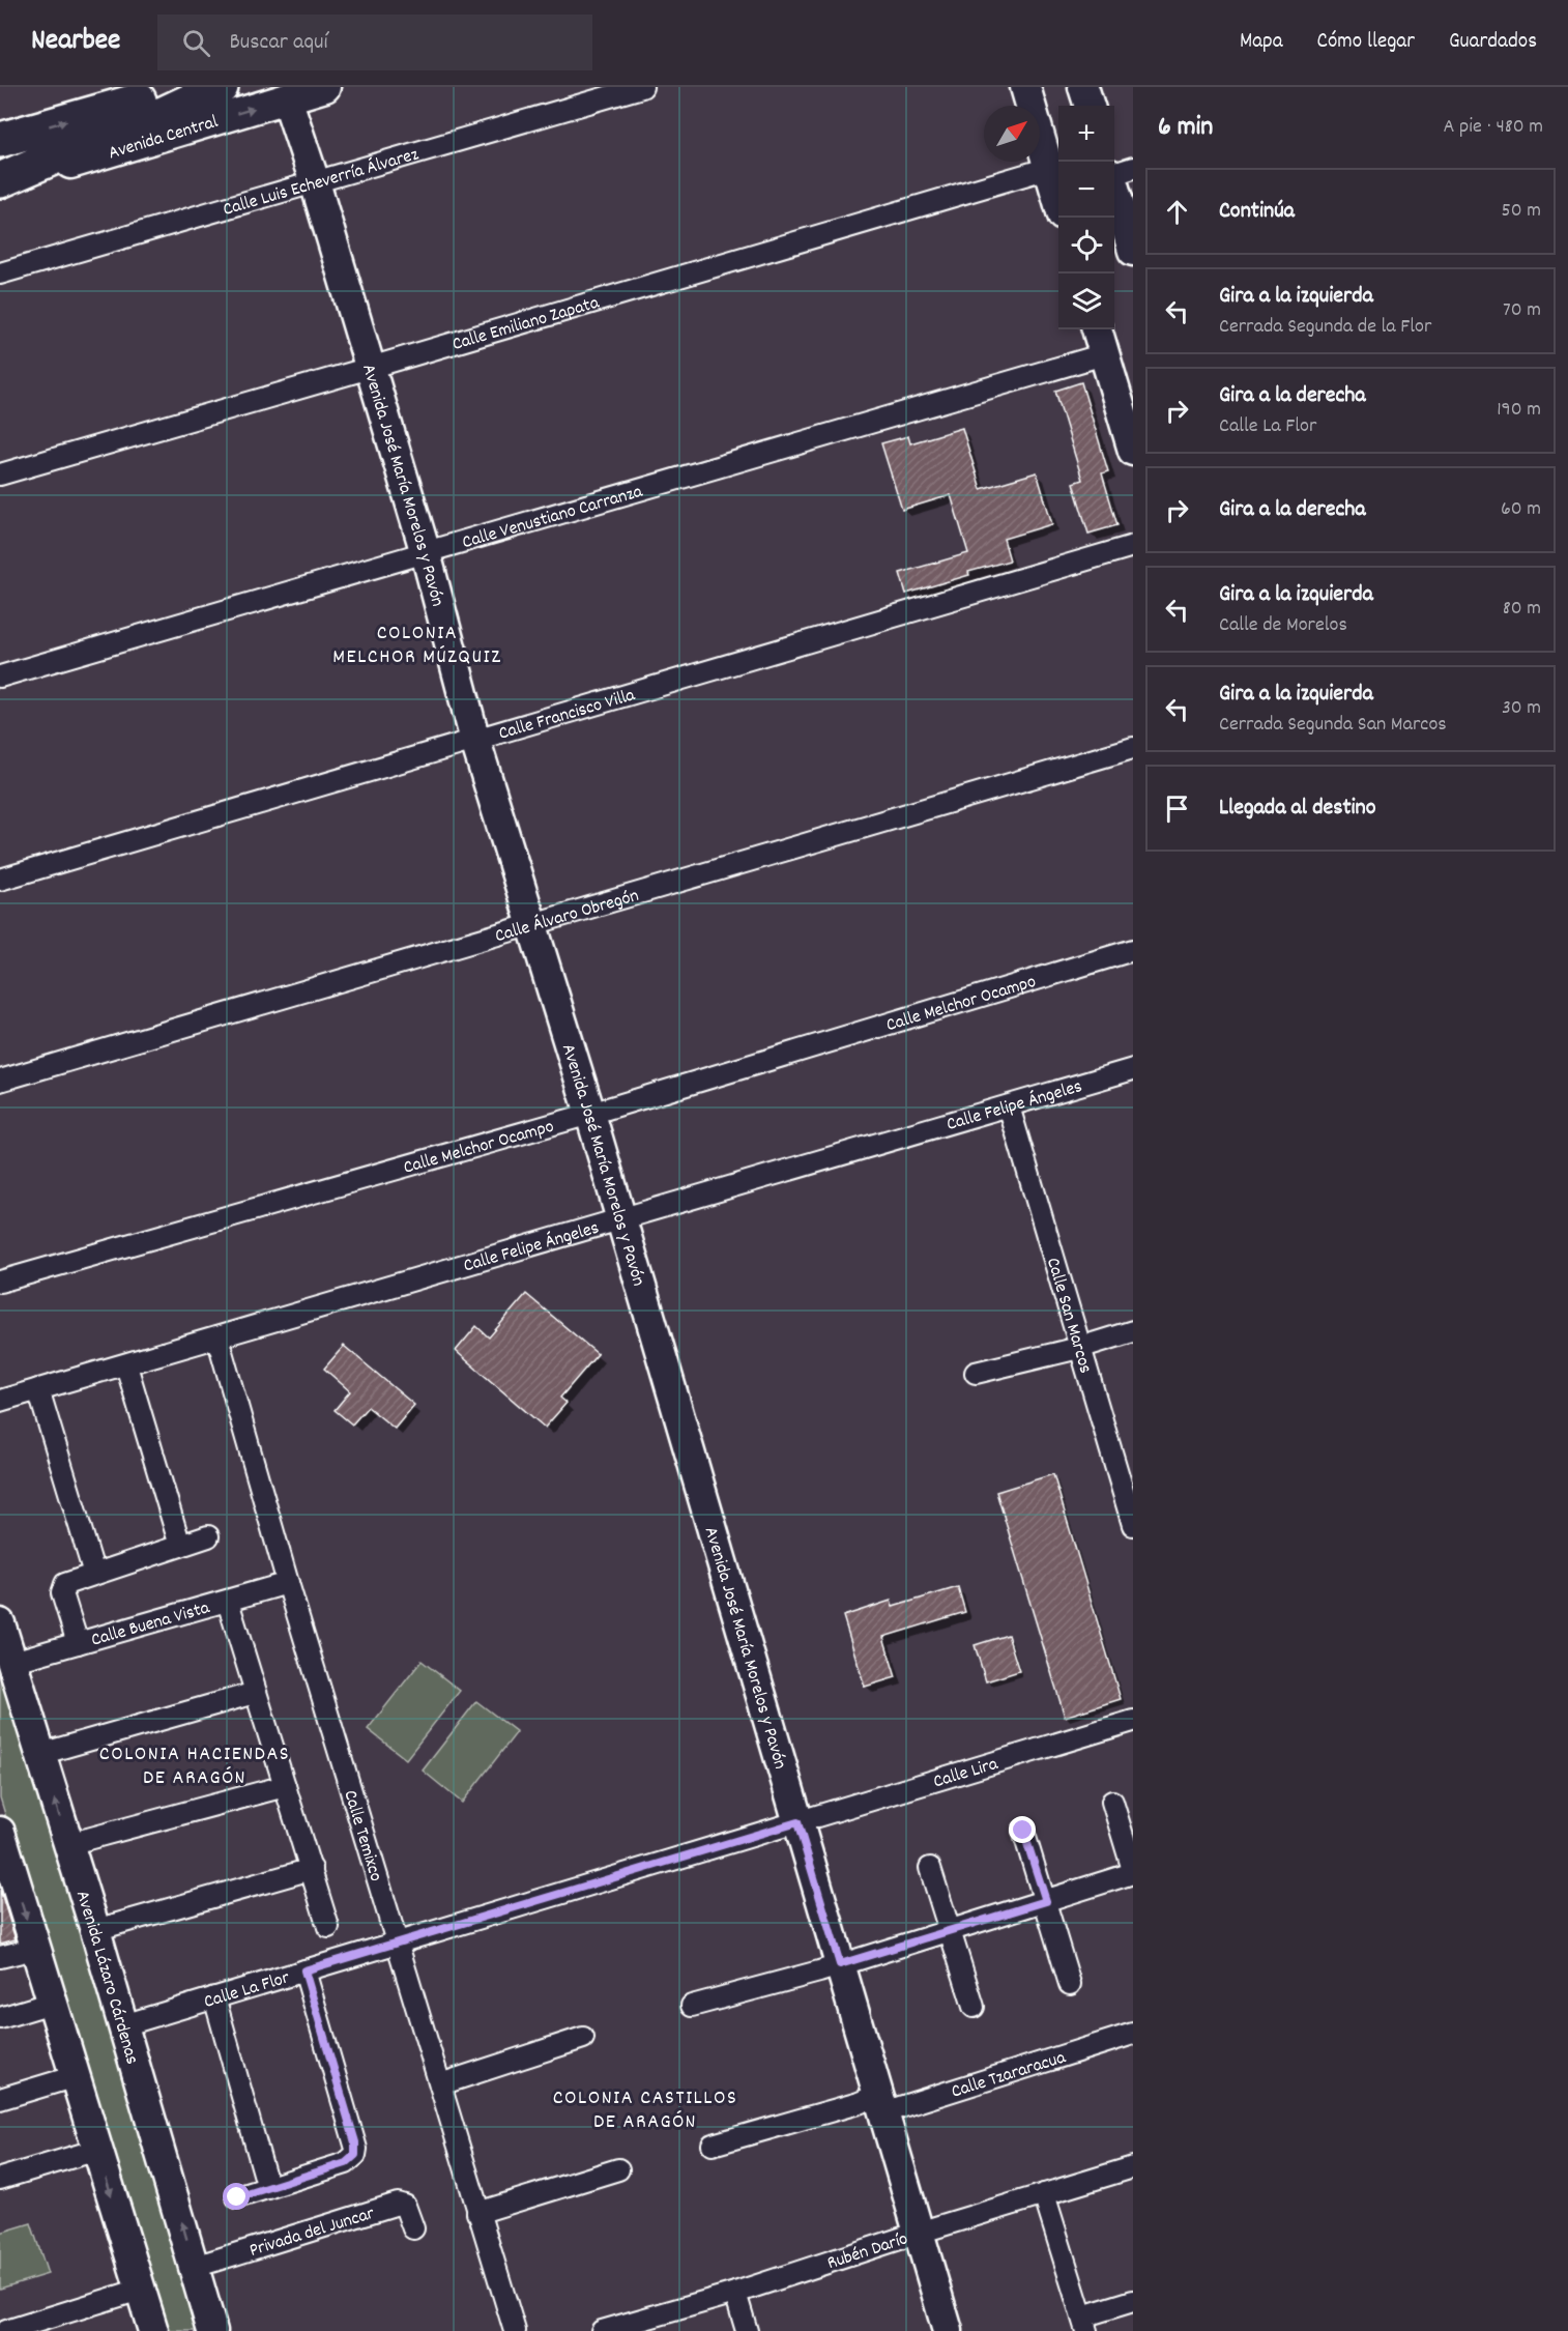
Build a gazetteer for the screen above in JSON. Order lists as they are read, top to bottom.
{
  "streets": {
    "street": [
      "Avenida Central",
      "Calle Luis Echeverría Álvarez",
      "Calle Emiliano Zapata",
      "Avenida José María Morelos y Pavón",
      "Calle Venustiano Carranza",
      "Calle Francisco Villa",
      "Calle Álvaro Obregón",
      "Calle Melchor Ocampo",
      "Calle Felipe Ángeles",
      "Calle San Marcos",
      "Calle Buena Vista",
      "Calle Lira",
      "Calle Temixco",
      "Avenida Lázaro Cárdenas",
      "Calle La Flor",
      "Calle Tzararacua",
      "Privada del Juncar",
      "Rubén Darío"
    ]
  },
  "crossings": [
    ["Avenida Central", "Avenida José María Morelos y Pavón"],
    ["Calle Luis Echeverría Álvarez", "Avenida José María Morelos y Pavón"],
    ["Calle Emiliano Zapata", "Avenida José María Morelos y Pavón"],
    ["Avenida José María Morelos y Pavón", "Calle Venustiano Carranza"],
    ["Avenida José María Morelos y Pavón", "Calle Francisco Villa"],
    ["Avenida José María Morelos y Pavón", "Calle Álvaro Obregón"],
    ["Avenida José María Morelos y Pavón", "Calle Melchor Ocampo"],
    ["Avenida José María Morelos y Pavón", "Calle Felipe Ángeles"],
    ["Avenida José María Morelos y Pavón", "Calle Lira"],
    ["Avenida José María Morelos y Pavón", "Calle La Flor"],
    ["Avenida José María Morelos y Pavón", "Calle Tzararacua"],
    ["Avenida José María Morelos y Pavón", "Rubén Darío"],
    ["Calle Felipe Ángeles", "Calle San Marcos"],
    ["Calle Felipe Ángeles", "Calle Temixco"],
    ["Calle Buena Vista", "Calle Temixco"],
    ["Calle Buena Vista", "Avenida Lázaro Cárdenas"],
    ["Calle Lira", "Calle La Flor"],
    ["Calle Temixco", "Calle La Flor"],
    ["Avenida Lázaro Cárdenas", "Calle La Flor"],
    ["Avenida Lázaro Cárdenas", "Privada del Juncar"]
  ],
  "one_way": ["Avenida Central"],
  "districts": ["COLONIA MELCHOR MÚZQUIZ", "COLONIA HACIENDAS DE ARAGÓN", "COLONIA CASTILLOS DE ARAGÓN"],
  "north": "top right",
  "page": {
    "header": "Nearbee",
    "search": "Buscar aquí",
    "nav": ["Mapa", "Cómo llegar", "Guardados"],
    "heading": ["6 min", "A pie · 480 m"],
    "map_buttons": ["+", "−"],
    "list": [
      ["Continúa", "50 m"],
      ["Gira a la izquierda", "Cerrada Segunda de la Flor", "70 m"],
      ["Gira a la derecha", "Calle La Flor", "190 m"],
      ["Gira a la derecha", "60 m"],
      ["Gira a la izquierda", "Calle de Morelos", "80 m"],
      ["Gira a la izquierda", "Cerrada Segunda San Marcos", "30 m"],
      "Llegada al destino"
    ]
  }
}
